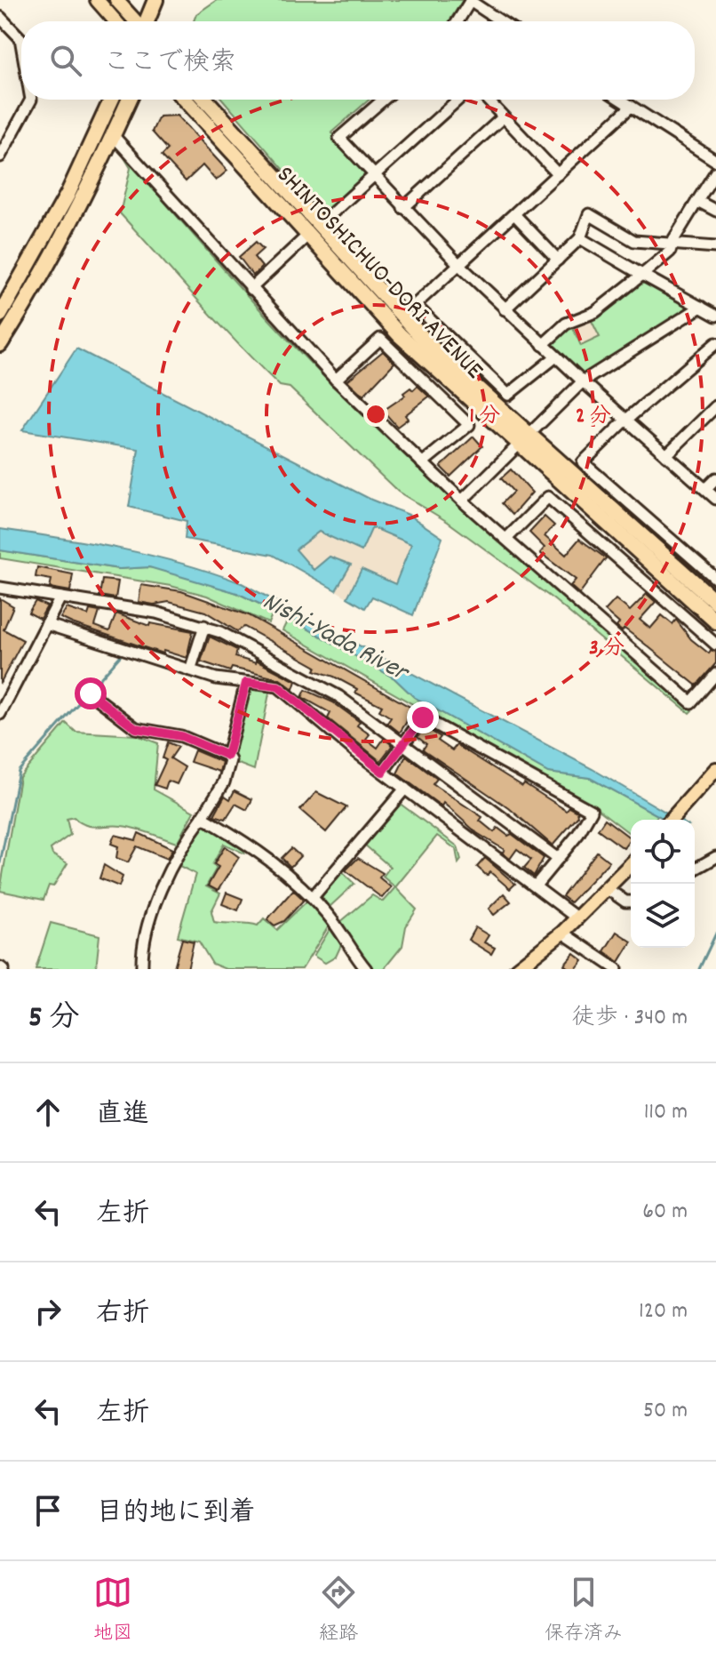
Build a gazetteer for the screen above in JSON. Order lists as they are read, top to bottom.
{
  "streets": {
    "highway": ["SHINTOSHICHUO-DORI AVENUE"]
  },
  "water": ["Nishi-Yada River"],
  "page": {
    "search": "ここで検索",
    "heading": ["5 分", "徒歩 · 340 m"],
    "list": [
      ["直進", "110 m"],
      ["左折", "60 m"],
      ["右折", "120 m"],
      ["左折", "50 m"],
      "目的地に到着"
    ],
    "nav": ["地図", "経路", "保存済み"]
  },
  "rings": ["1 分", "2 分", "3 分"]
}
